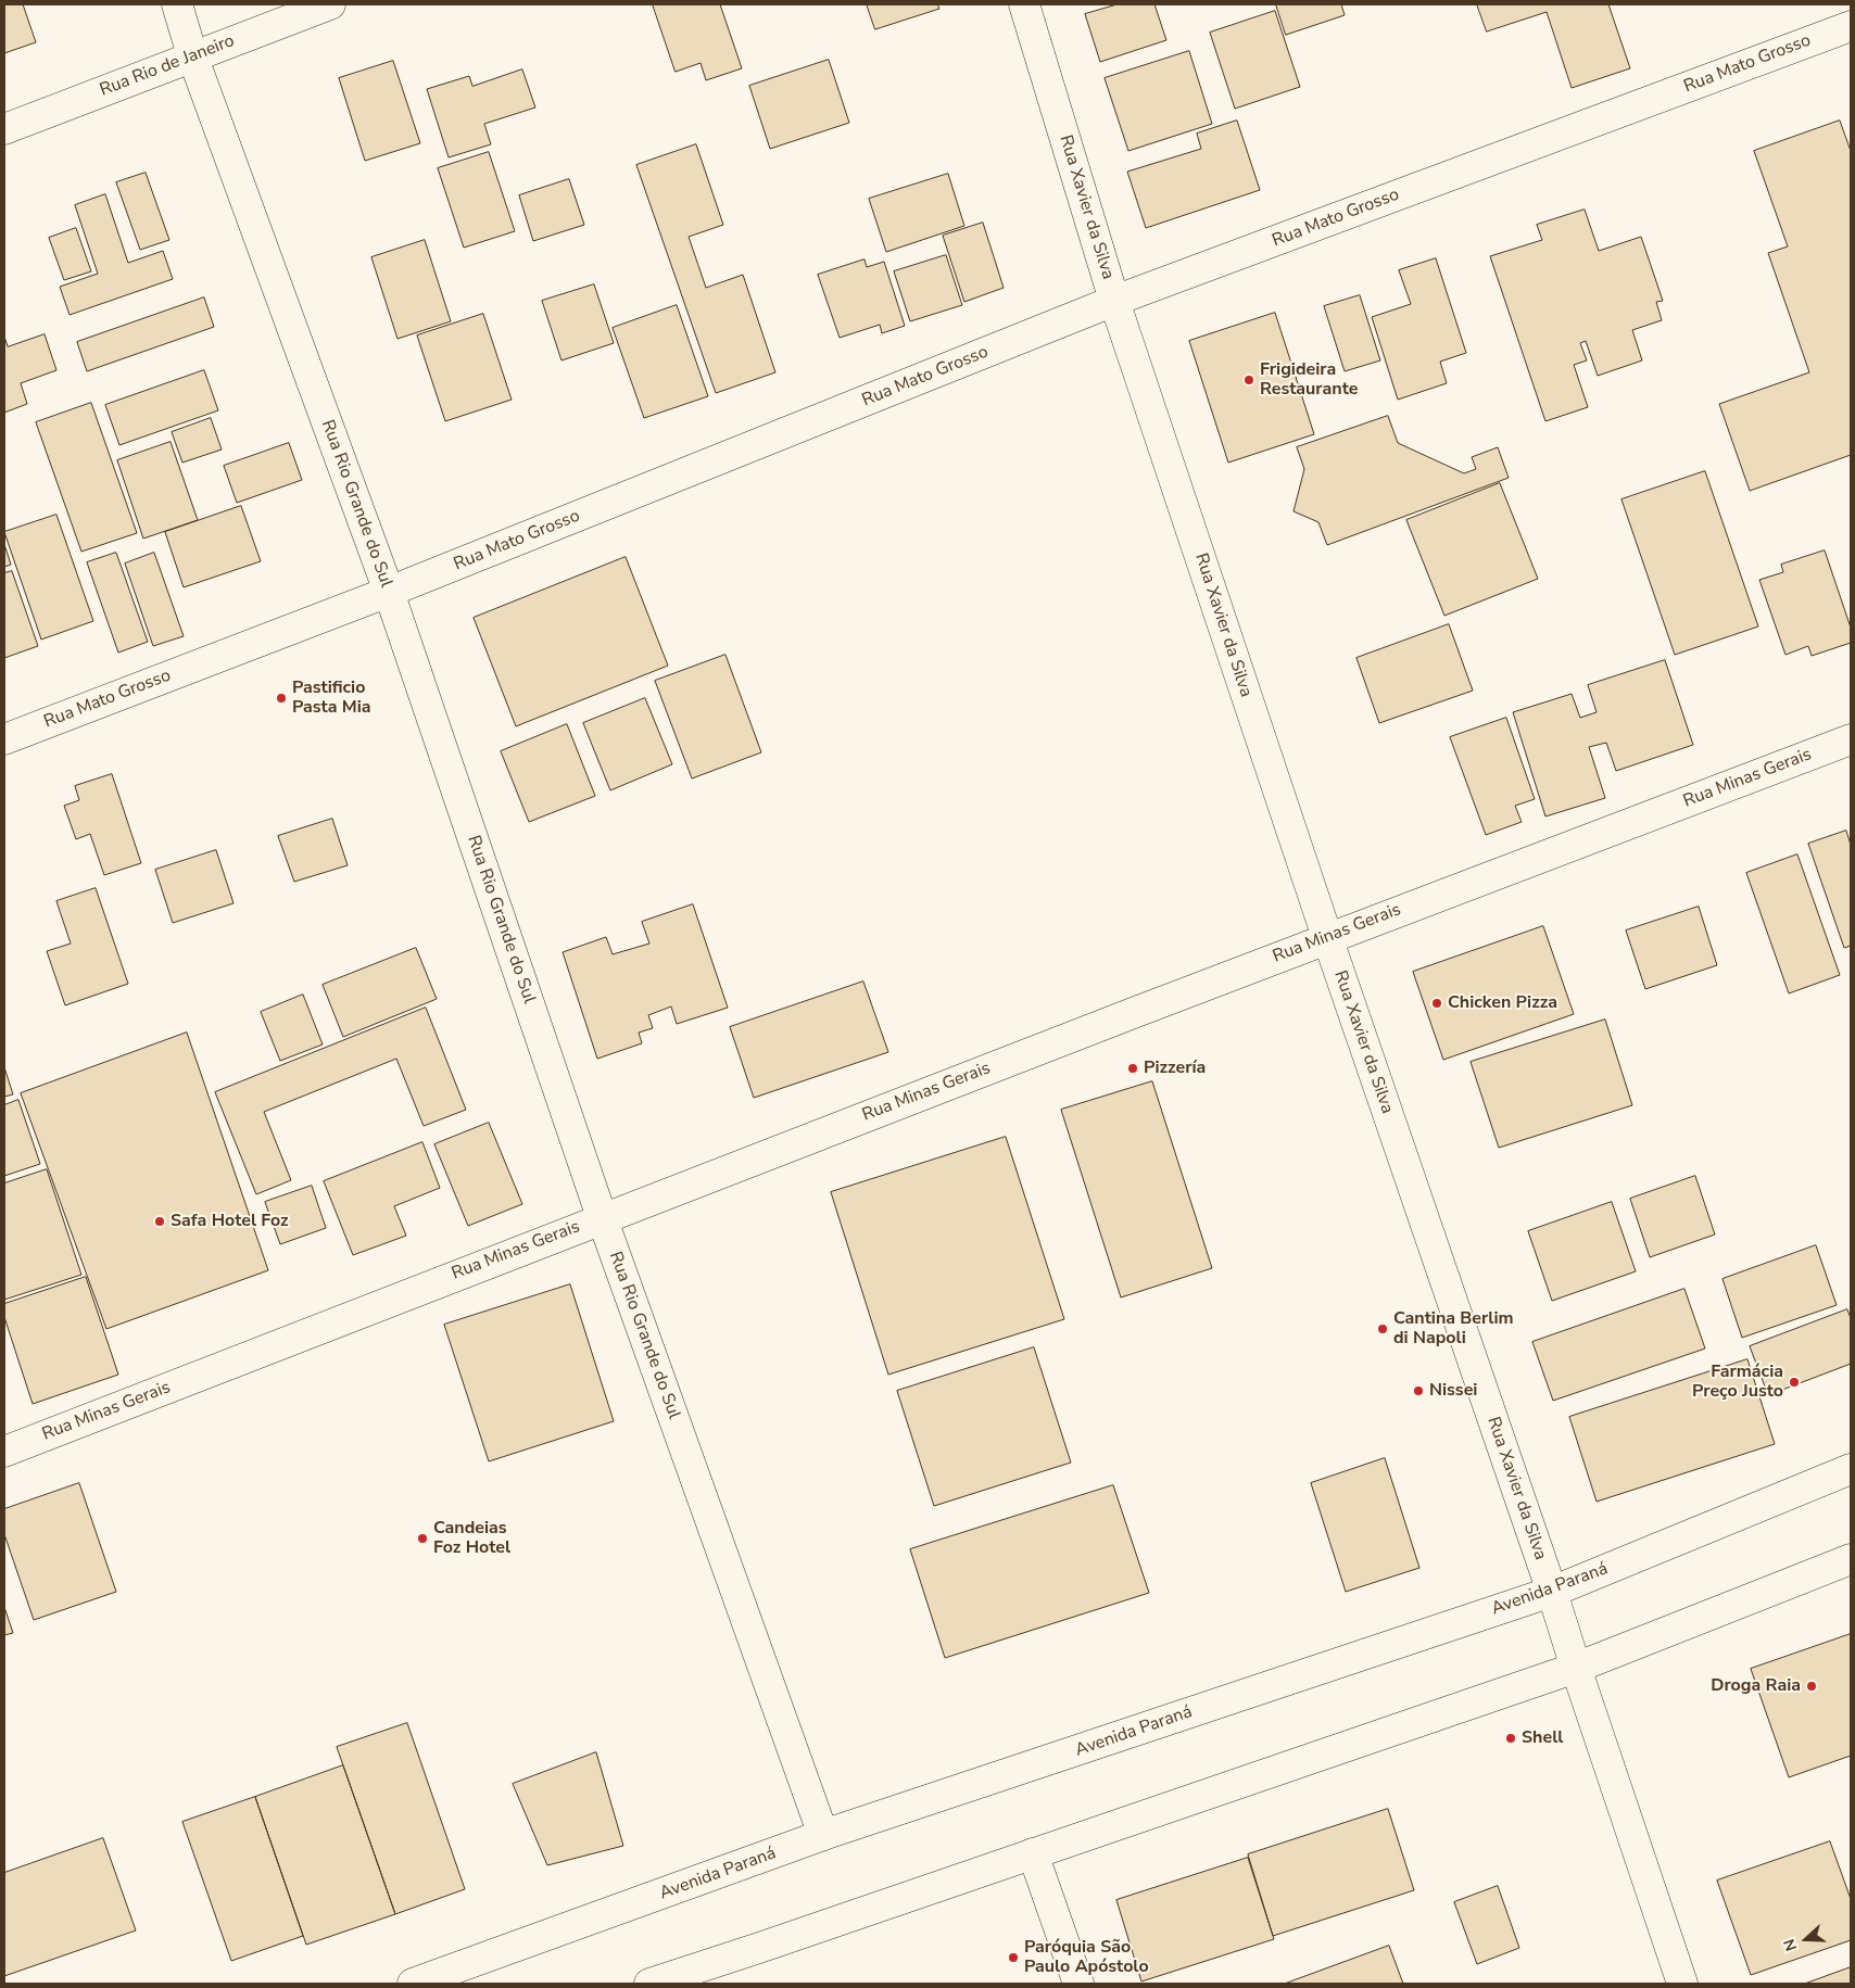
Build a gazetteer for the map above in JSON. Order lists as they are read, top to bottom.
{
  "streets": {
    "street": [
      "Rua Mato Grosso",
      "Rua Rio de Janeiro",
      "Rua Xavier da Silva",
      "Rua Rio Grande do Sul",
      "Rua Minas Gerais",
      "Avenida Paraná"
    ]
  },
  "crossings": [
    ["Rua Mato Grosso", "Rua Xavier da Silva"],
    ["Rua Mato Grosso", "Rua Rio Grande do Sul"],
    ["Rua Rio de Janeiro", "Rua Rio Grande do Sul"],
    ["Rua Xavier da Silva", "Rua Minas Gerais"],
    ["Rua Xavier da Silva", "Avenida Paraná"],
    ["Rua Rio Grande do Sul", "Rua Minas Gerais"],
    ["Rua Rio Grande do Sul", "Avenida Paraná"]
  ],
  "places": [
    "Frigideira Restaurante",
    "Pastificio Pasta Mia",
    "Chicken Pizza",
    "Pizzería",
    "Safa Hotel Foz",
    "Cantina Berlim di Napoli",
    "Farmácia Preço Justo",
    "Nissei",
    "Candeias Foz Hotel",
    "Droga Raia",
    "Shell",
    "Paróquia São Paulo Apóstolo"
  ],
  "north": "left"
}
